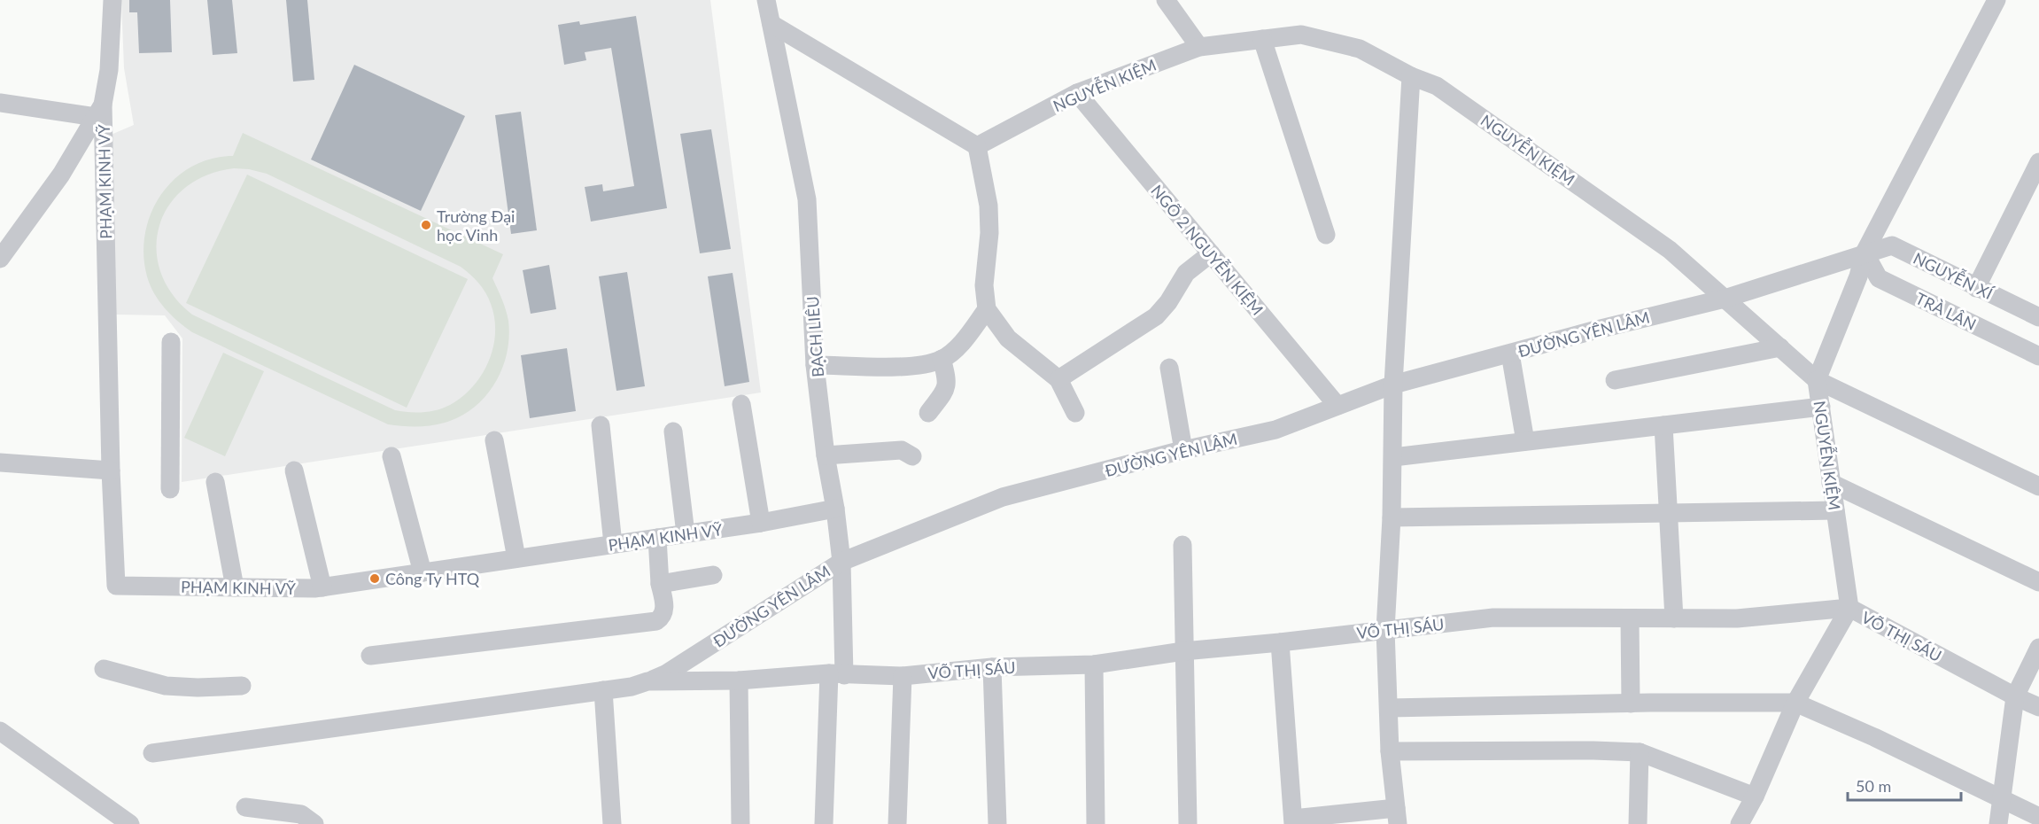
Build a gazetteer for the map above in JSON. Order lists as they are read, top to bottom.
{
  "streets": {
    "street": [
      "NGUYỄN KIỆM",
      "PHẠM KINH VỸ",
      "NGÕ 2 NGUYỄN KIỆM",
      "NGUYỄN XÍ",
      "TRÀ LÂN",
      "ĐƯỜNG YÊN LÂM",
      "BẠCH LIÊU",
      "VÕ THỊ SÁU"
    ]
  },
  "crossings": [
    ["NGUYỄN KIỆM", "NGÕ 2 NGUYỄN KIỆM"],
    ["NGUYỄN KIỆM", "NGUYỄN XÍ"],
    ["NGUYỄN KIỆM", "ĐƯỜNG YÊN LÂM"],
    ["NGUYỄN KIỆM", "VÕ THỊ SÁU"],
    ["PHẠM KINH VỸ", "BẠCH LIÊU"],
    ["NGÕ 2 NGUYỄN KIỆM", "ĐƯỜNG YÊN LÂM"],
    ["NGUYỄN XÍ", "TRÀ LÂN"],
    ["NGUYỄN XÍ", "ĐƯỜNG YÊN LÂM"],
    ["ĐƯỜNG YÊN LÂM", "BẠCH LIÊU"],
    ["ĐƯỜNG YÊN LÂM", "VÕ THỊ SÁU"],
    ["BẠCH LIÊU", "VÕ THỊ SÁU"]
  ],
  "places": ["Trường Đại học Vinh", "Công Ty HTQ"],
  "scale_bar": "50 m"
}
